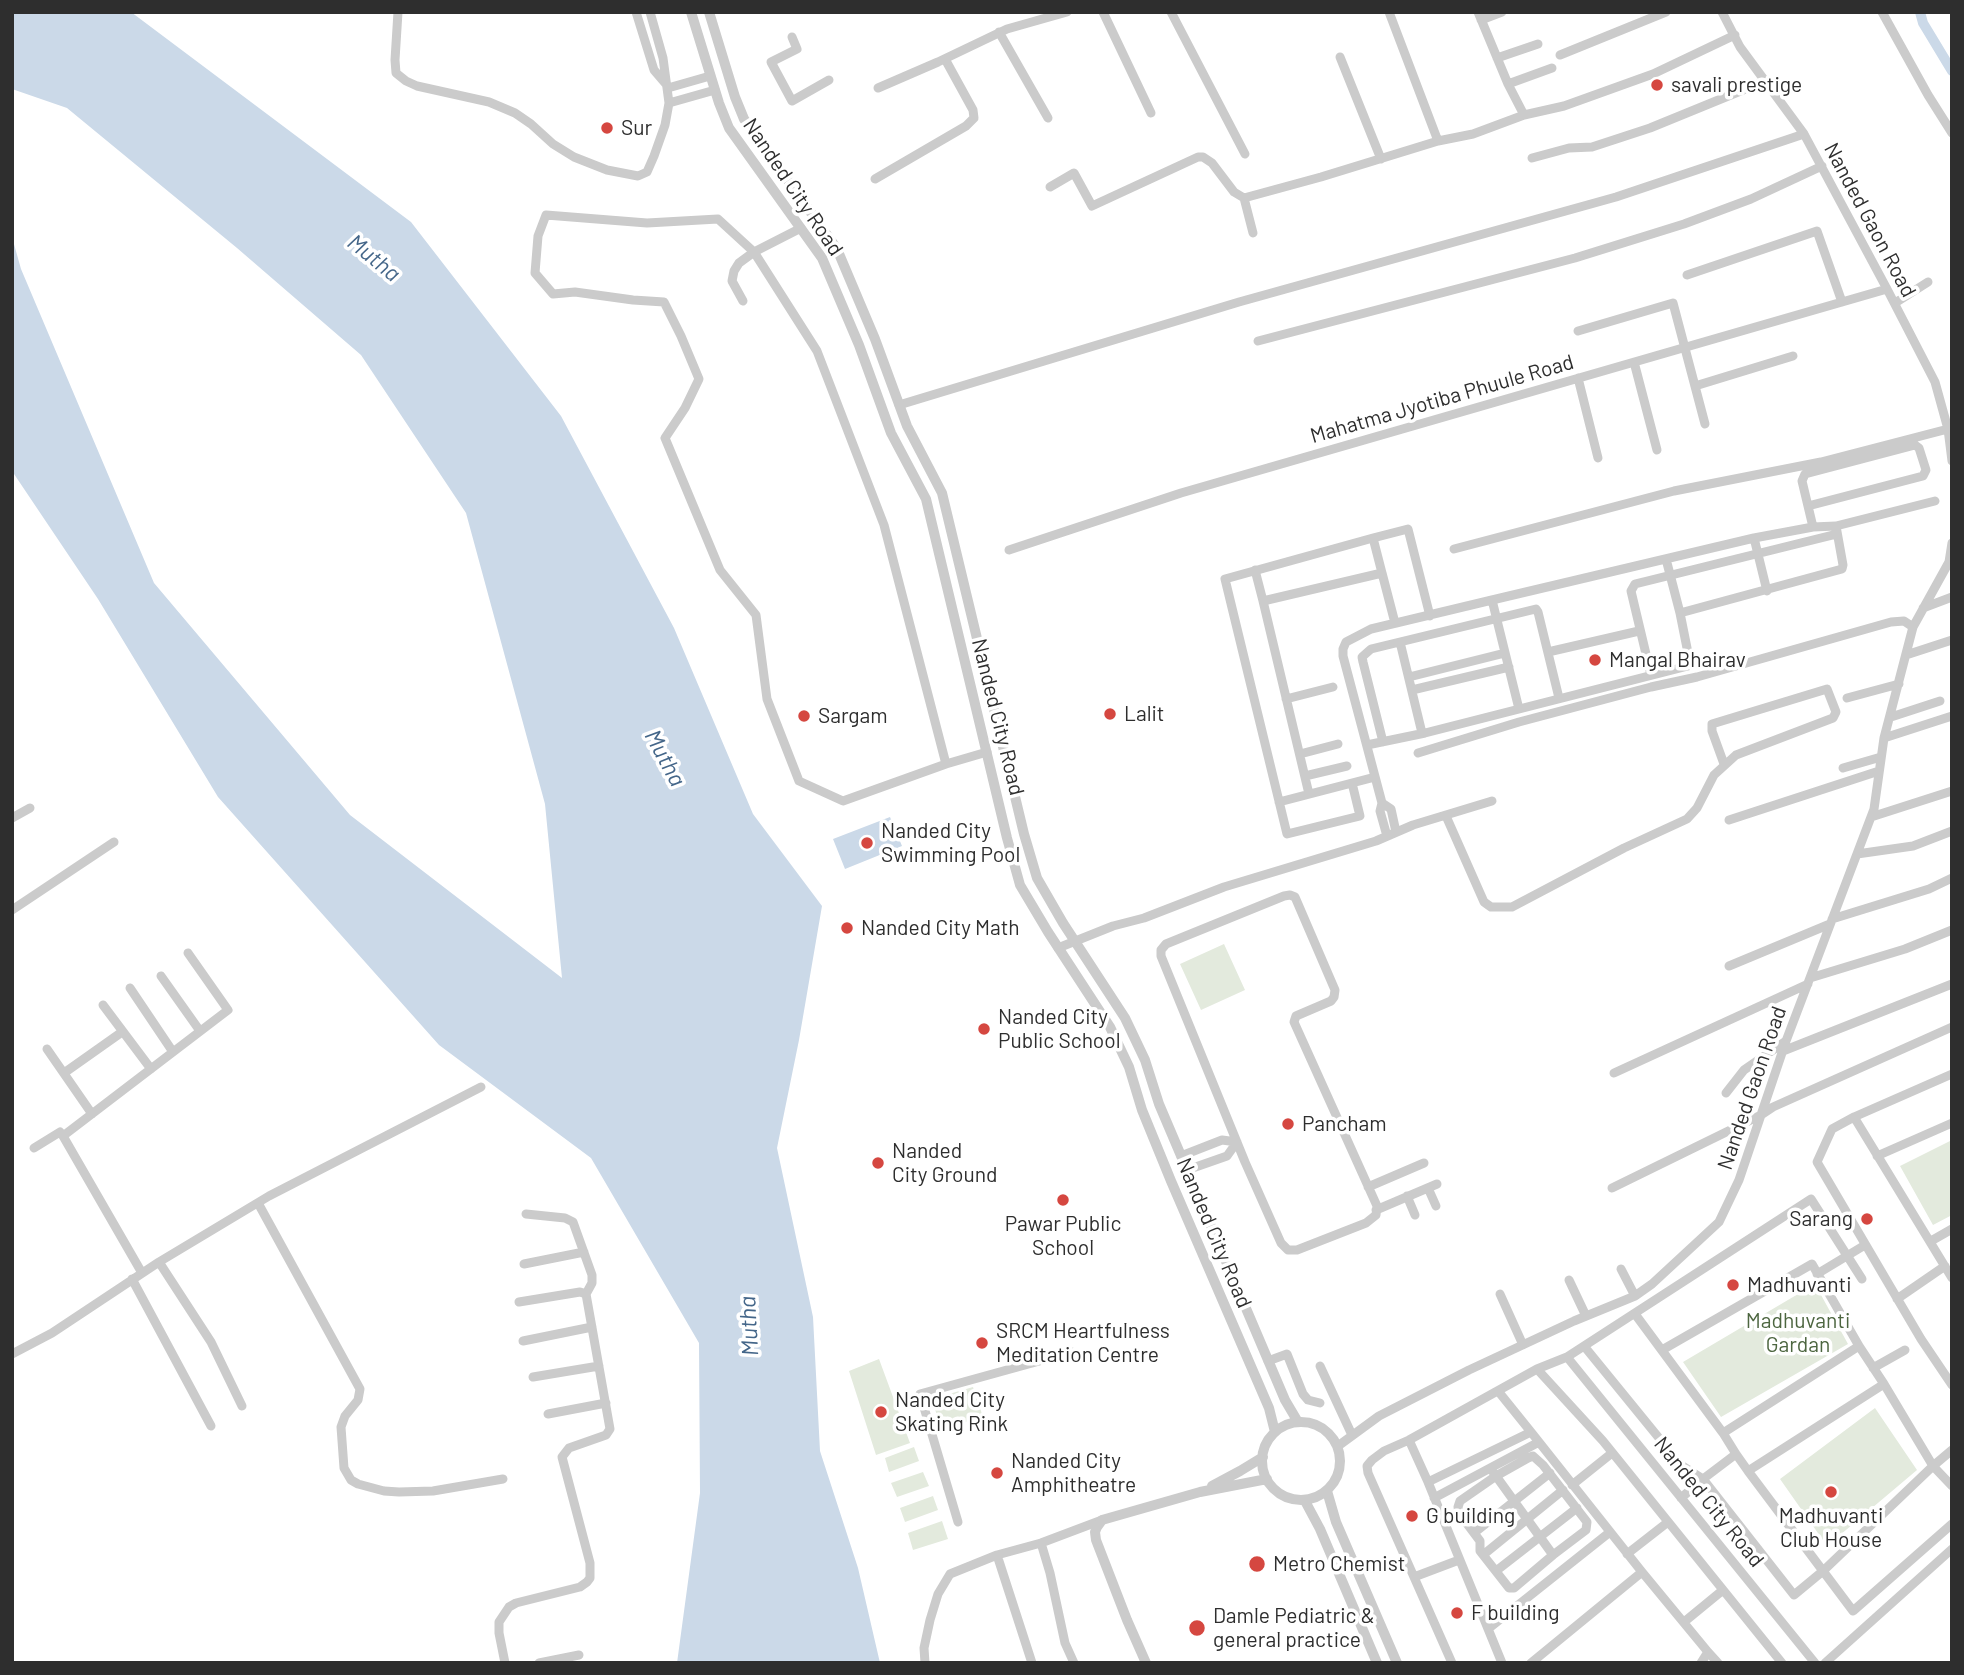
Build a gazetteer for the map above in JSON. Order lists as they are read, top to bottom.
{
  "streets": {
    "street": ["Nanded City Road", "Nanded Gaon Road", "Mahatma Jyotiba Phuule Road"]
  },
  "crossings": [
    ["Nanded City Road", "Nanded Gaon Road"],
    ["Nanded Gaon Road", "Mahatma Jyotiba Phuule Road"]
  ],
  "water": ["Mutha"],
  "parks": ["Madhuvanti Gardan"],
  "places": [
    "savali prestige",
    "Sur",
    "Mangal Bhairav",
    "Lalit",
    "Sargam",
    "Nanded City Swimming Pool",
    "Nanded City Math",
    "Nanded City Public School",
    "Pancham",
    "Nanded City Ground",
    "Pawar Public School",
    "Sarang",
    "Madhuvanti",
    "SRCM Heartfulness Meditation Centre",
    "Nanded City Skating Rink",
    "Nanded City Amphitheatre",
    "Madhuvanti Club House",
    "G building",
    "Metro Chemist",
    "F building",
    "Damle Pediatric & general practice"
  ]
}
